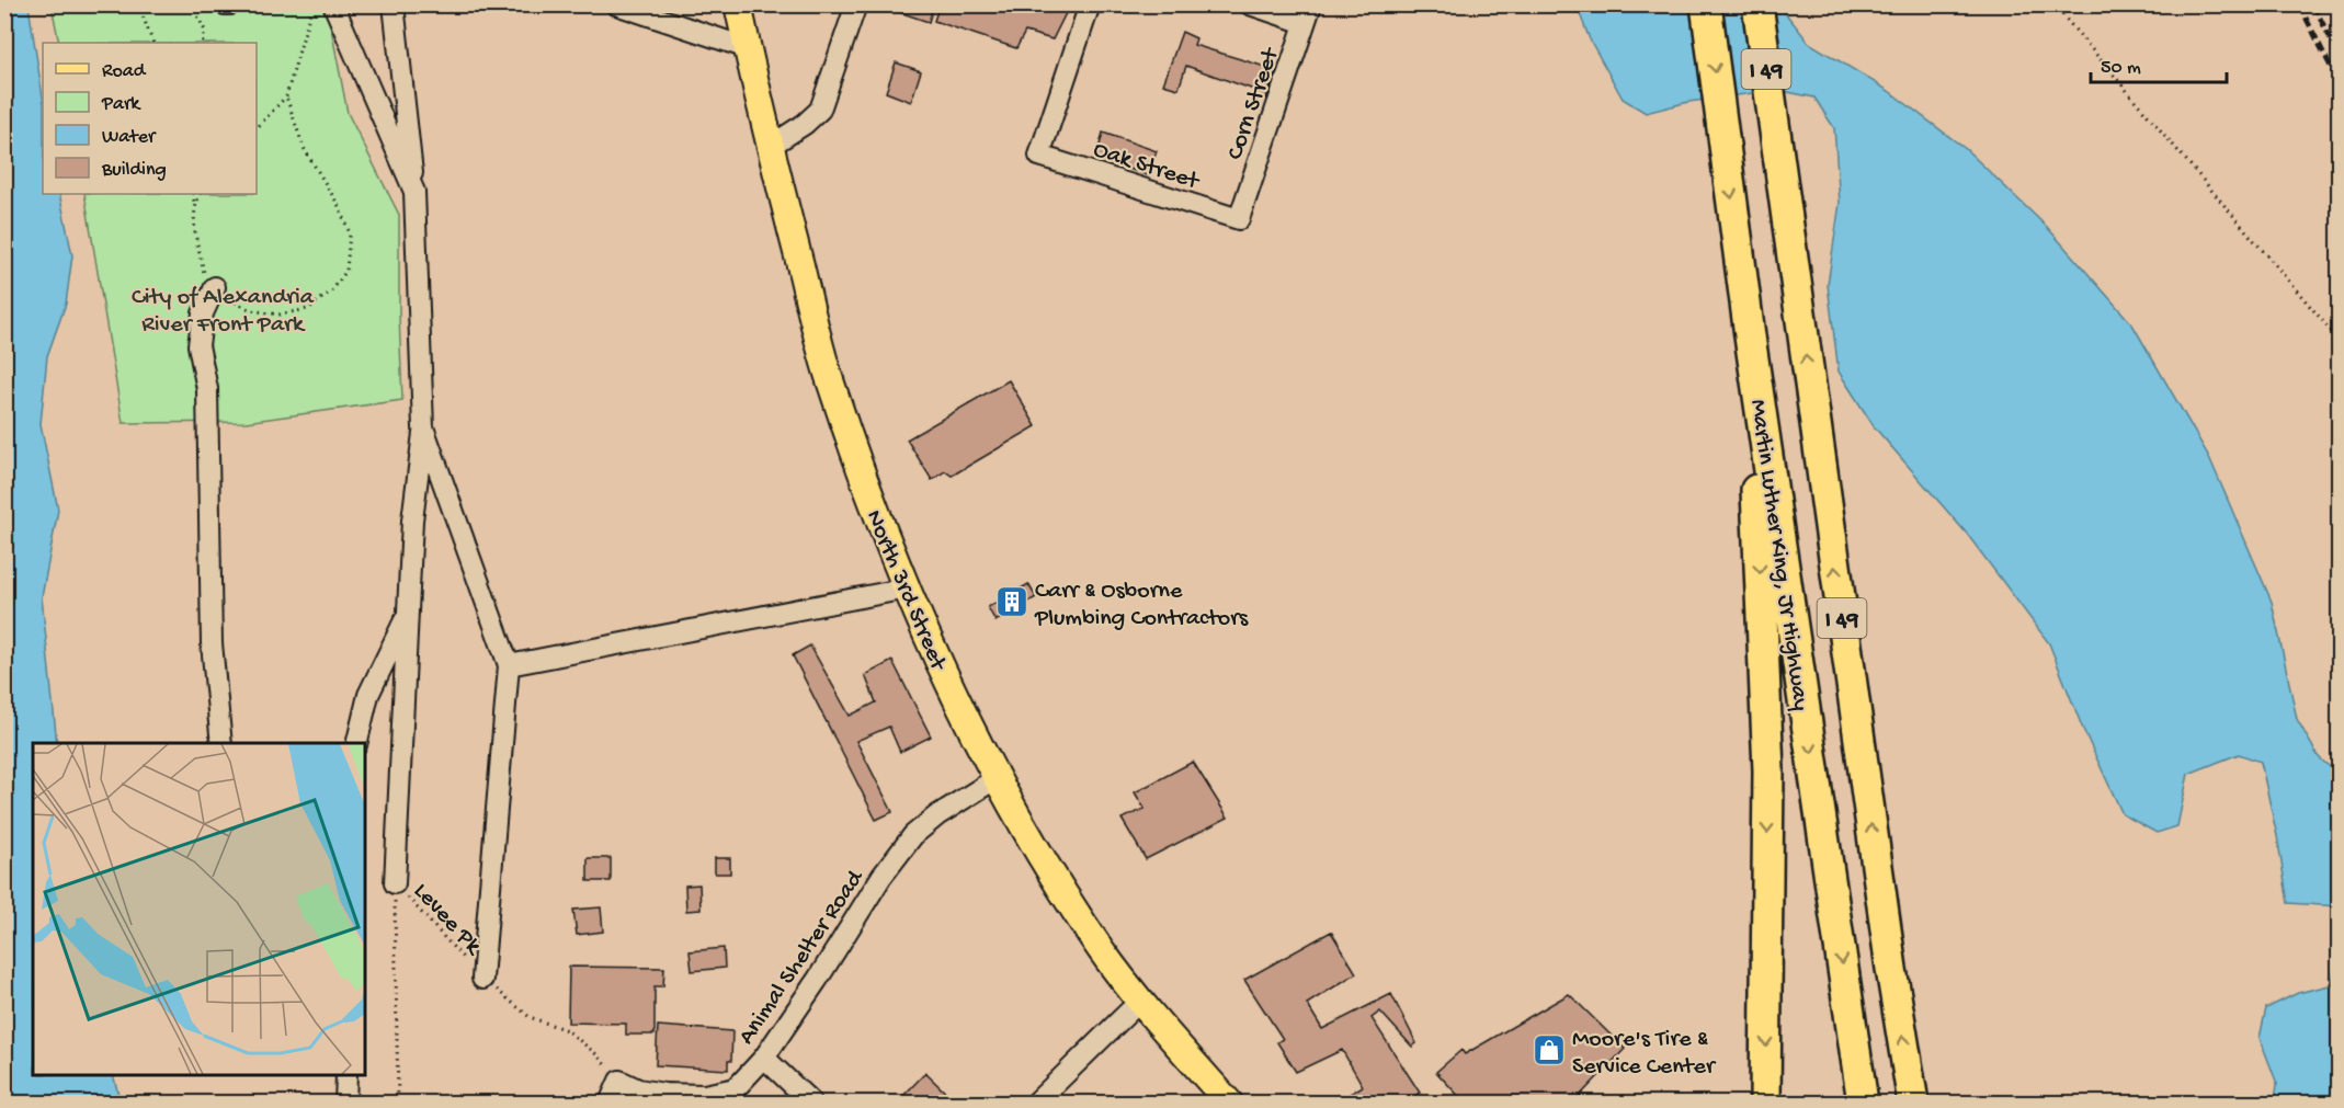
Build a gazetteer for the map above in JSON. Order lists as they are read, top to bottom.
{
  "streets": {
    "highway": ["I 49", "Martin Luther King, Jr Highway"],
    "main road": ["North 3rd Street"],
    "street": ["Corn Street", "Oak Street", "Animal Shelter Road"],
    "path": ["Levee Pk"]
  },
  "crossings": [
    ["Corn Street", "Oak Street"],
    ["North 3rd Street", "Animal Shelter Road"],
    ["Levee Pk", "Animal Shelter Road"]
  ],
  "parks": ["City of Alexandria River Front Park"],
  "places": {
    "building": ["Carr & Osborne Plumbing Contractors"],
    "shop": ["Moore's Tire & Service Center"]
  },
  "legend": [
    "Road",
    "Park",
    "Water",
    "Building"
  ],
  "scale_bar": "50 m"
}
